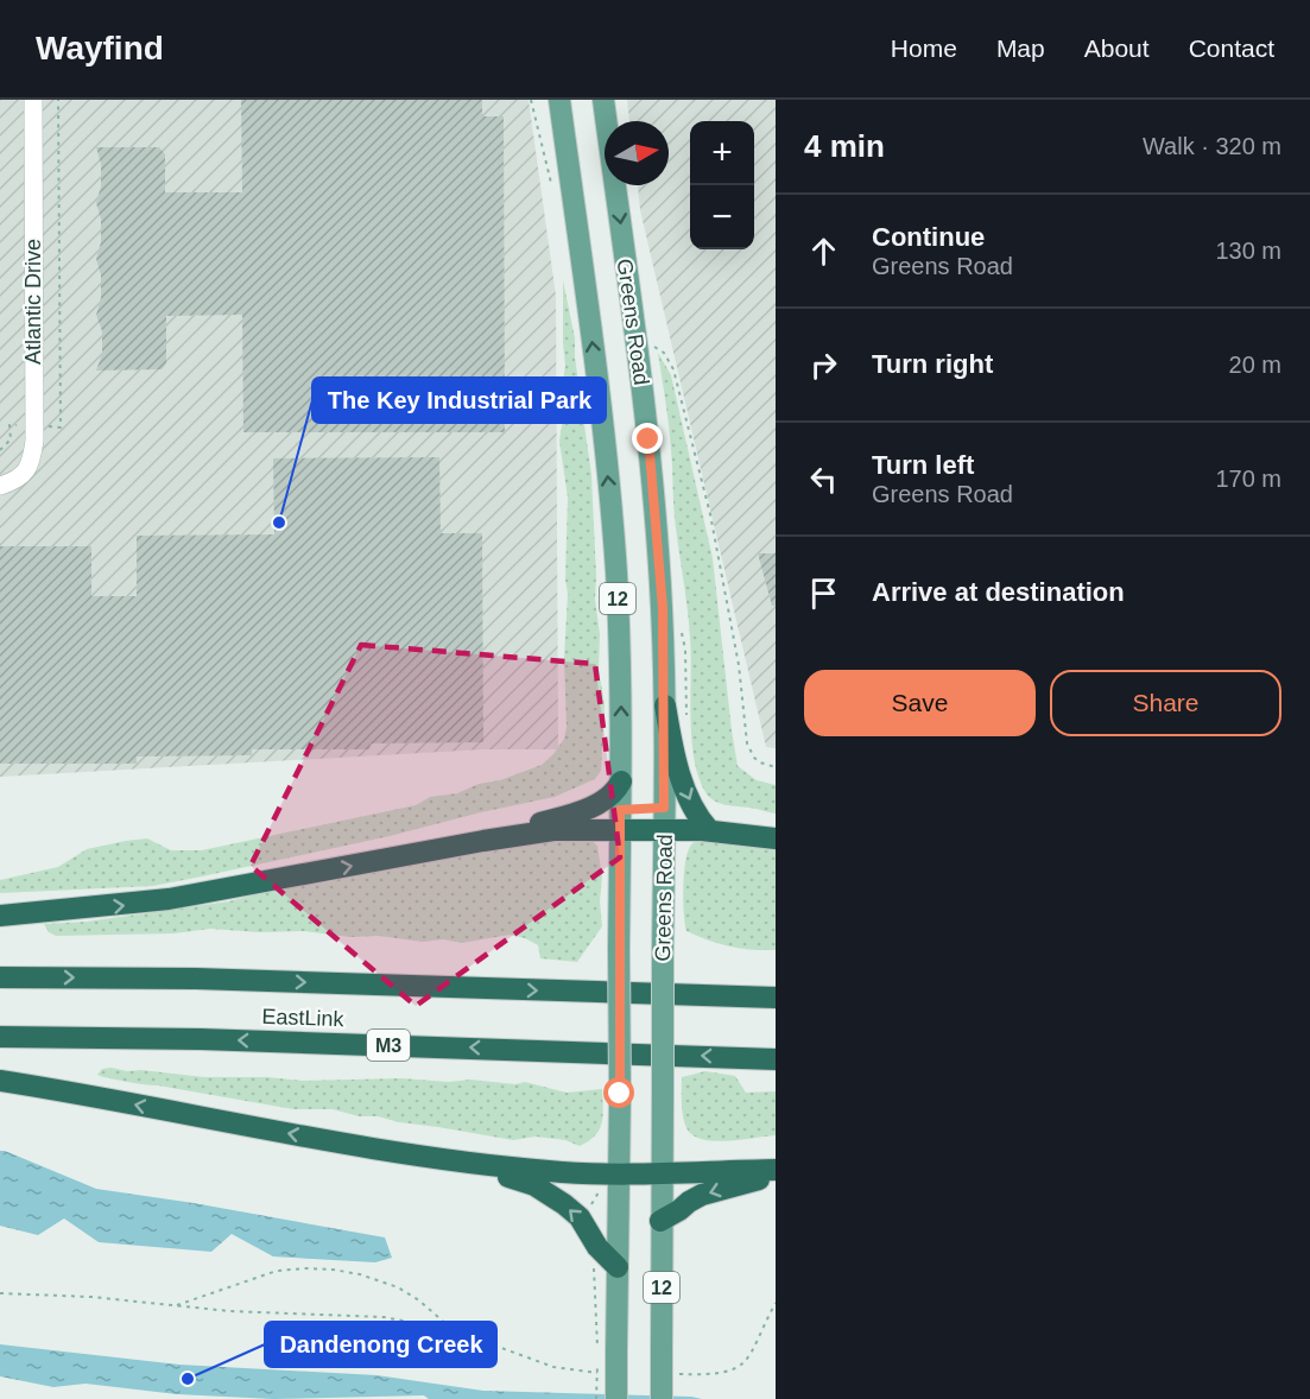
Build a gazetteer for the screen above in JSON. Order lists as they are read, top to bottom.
{
  "streets": {
    "highway": ["EastLink", "M3"],
    "main road": ["Greens Road", "12"],
    "street": ["Atlantic Drive"]
  },
  "places": ["The Key Industrial Park", "Dandenong Creek"],
  "north": "right",
  "page": {
    "header": "Wayfind",
    "nav": [
      "Home",
      "Map",
      "About",
      "Contact"
    ],
    "heading": ["4 min", "Walk · 320 m"],
    "map_buttons": ["+", "−"],
    "list": [
      ["Continue", "Greens Road", "130 m"],
      ["Turn right", "20 m"],
      ["Turn left", "Greens Road", "170 m"],
      "Arrive at destination"
    ],
    "buttons": ["Save", "Share"]
  }
}
